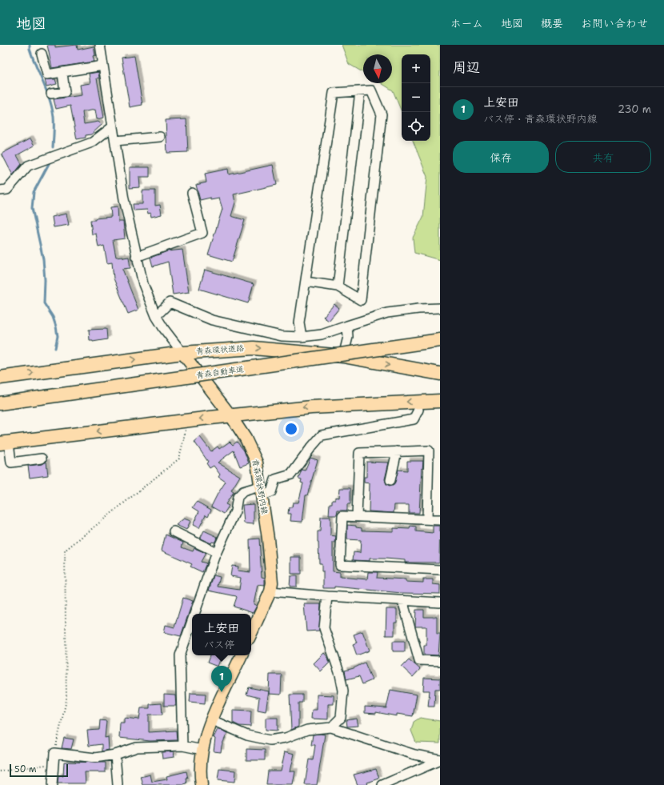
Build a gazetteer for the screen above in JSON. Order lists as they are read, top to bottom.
{
  "streets": {
    "highway": ["青森環状道路", "青森自動車道"],
    "main road": ["青森環状野内線"]
  },
  "crossings": [
    ["青森環状道路", "青森環状野内線"]
  ],
  "scale_bar": "50 m",
  "north": "bottom",
  "page": {
    "header": "地図",
    "nav": [
      "ホーム",
      "地図",
      "概要",
      "お問い合わせ"
    ],
    "heading": "周辺",
    "map_buttons": ["+", "−"],
    "list": [
      {
        "mark": "1",
        "name": "上安田",
        "note": "バス停 · 青森環状野内線",
        "value": "230 m"
      }
    ],
    "buttons": ["保存", "共有"],
    "popup": ["上安田", "バス停"],
    "pins": "1",
    "scale": "50 m"
  }
}
